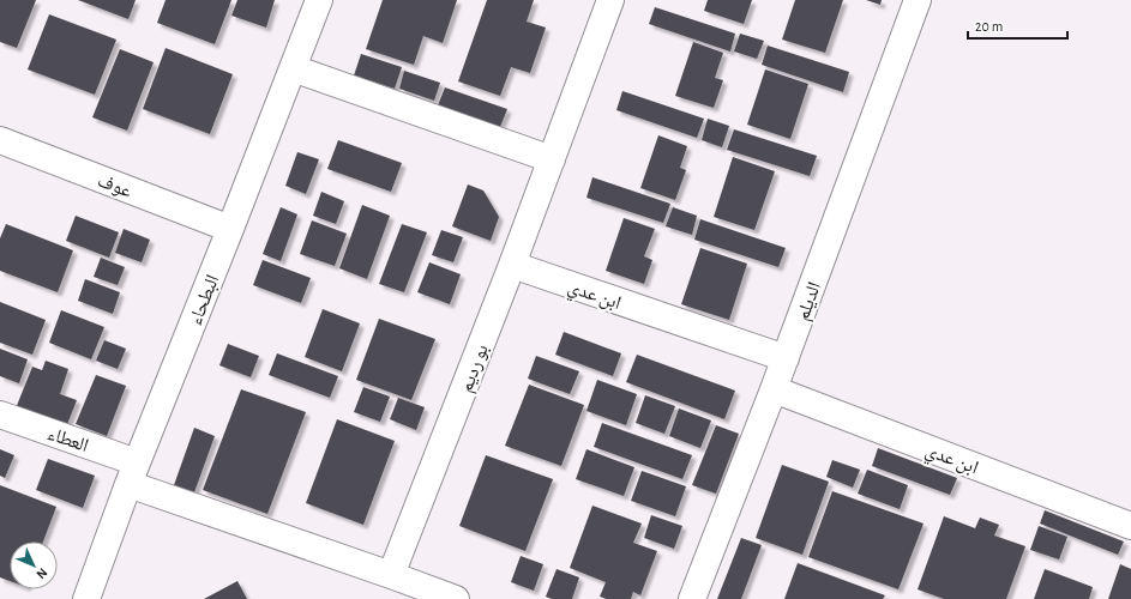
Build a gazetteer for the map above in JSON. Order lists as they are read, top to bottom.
{
  "streets": {
    "street": [
      "عوف",
      "ابن عدي",
      "البطحاء",
      "الديلم",
      "بو رديم",
      "العطاء"
    ]
  },
  "crossings": [
    ["عوف", "البطحاء"],
    ["ابن عدي", "الديلم"],
    ["ابن عدي", "بو رديم"],
    ["البطحاء", "العطاء"],
    ["بو رديم", "العطاء"]
  ],
  "scale_bar": "20 m",
  "north": "bottom right"
}
